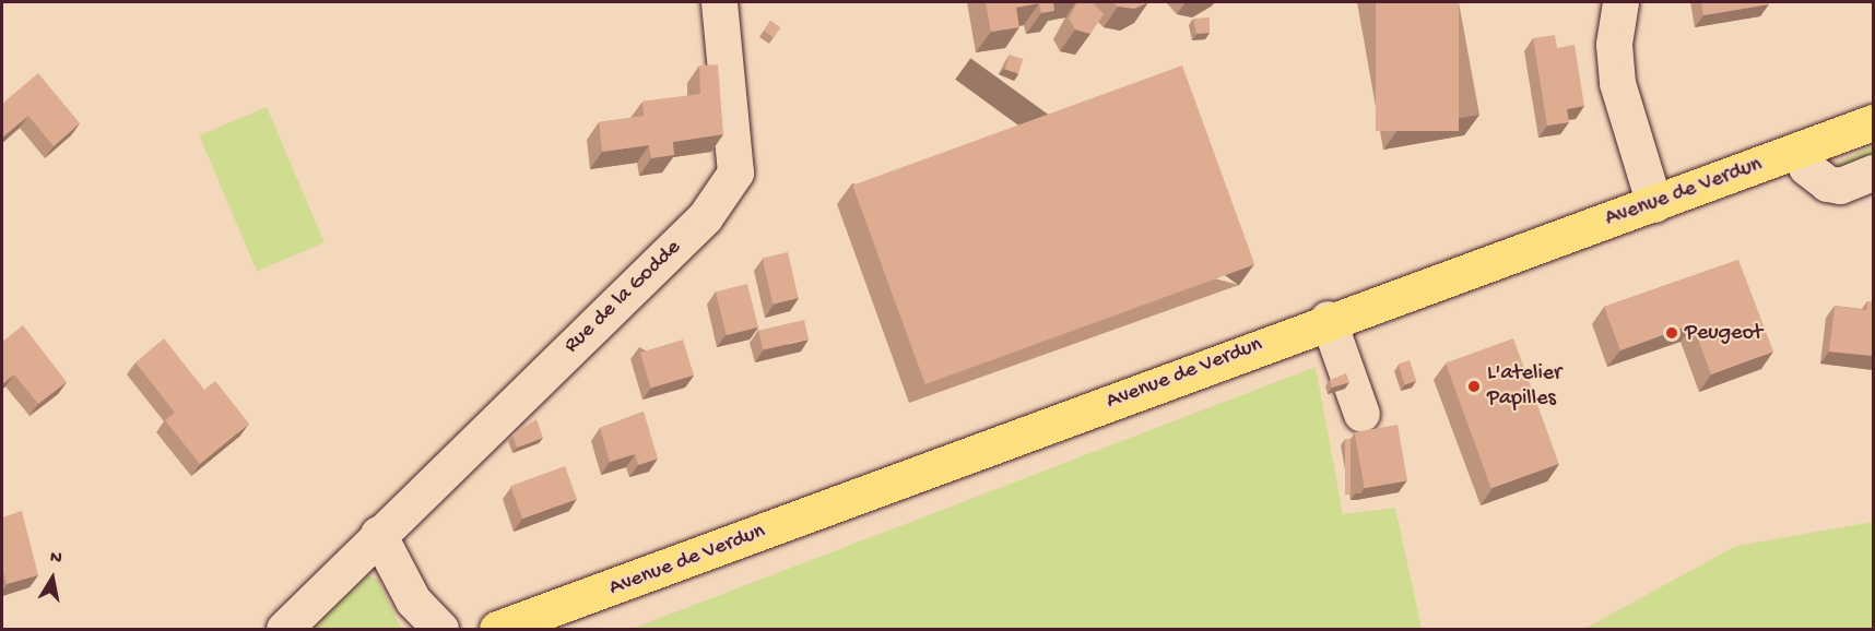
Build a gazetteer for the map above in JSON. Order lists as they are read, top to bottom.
{
  "streets": {
    "main road": ["Avenue de Verdun"],
    "street": ["Rue de la Godde"]
  },
  "places": ["Peugeot", "L'atelier Papilles"],
  "north": "top"
}
